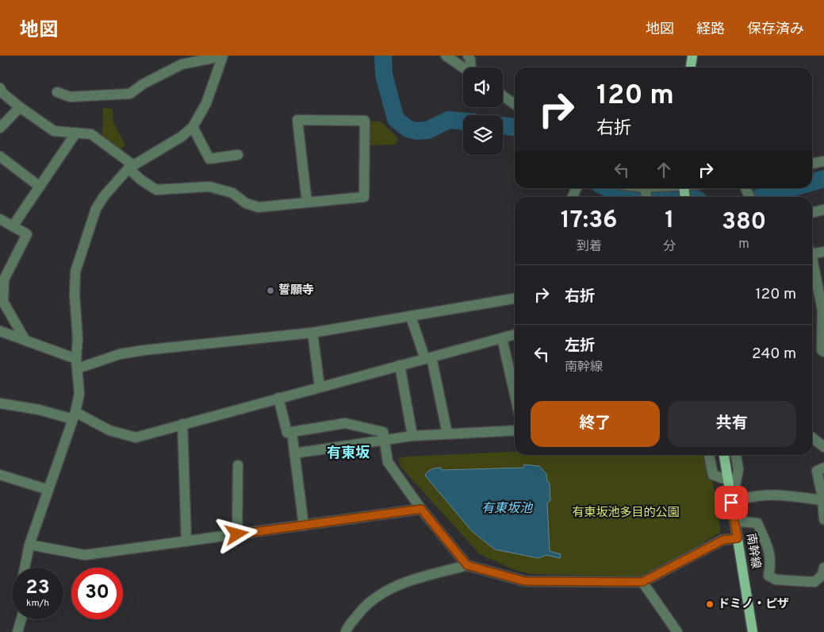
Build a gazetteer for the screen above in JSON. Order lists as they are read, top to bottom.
{
  "streets": {
    "main road": ["南幹線"]
  },
  "districts": ["有東坂"],
  "water": ["有東坂池"],
  "parks": ["有東坂池多目的公園"],
  "places": ["誓願寺", "ドミノ・ピザ"],
  "page": {
    "header": "地図",
    "nav": ["地図", "経路", "保存済み"],
    "turn": ["120 m", "右折"],
    "eta": [
      "17:36",
      "到着",
      "1",
      "分",
      "380",
      "m"
    ],
    "list": [
      {
        "name": "右折",
        "value": "120 m"
      },
      {
        "name": "左折",
        "note": "南幹線",
        "value": "240 m"
      }
    ],
    "buttons": ["終了", "共有"],
    "speed": "23 km/h",
    "limit": "30"
  }
}
